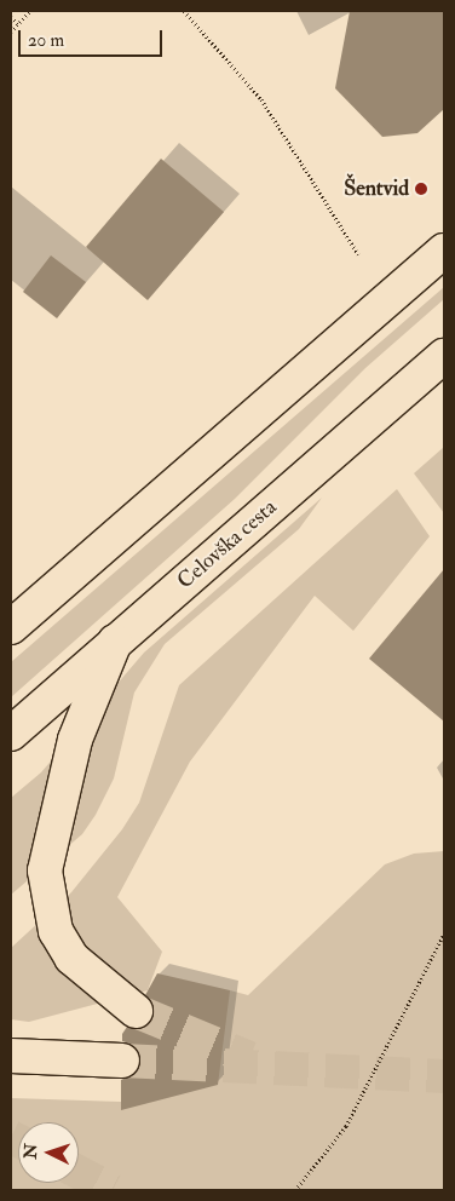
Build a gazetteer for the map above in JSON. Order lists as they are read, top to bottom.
{
  "streets": {
    "main road": ["Celovška cesta"]
  },
  "places": ["Šentvid"],
  "scale_bar": "20 m",
  "north": "left"
}
